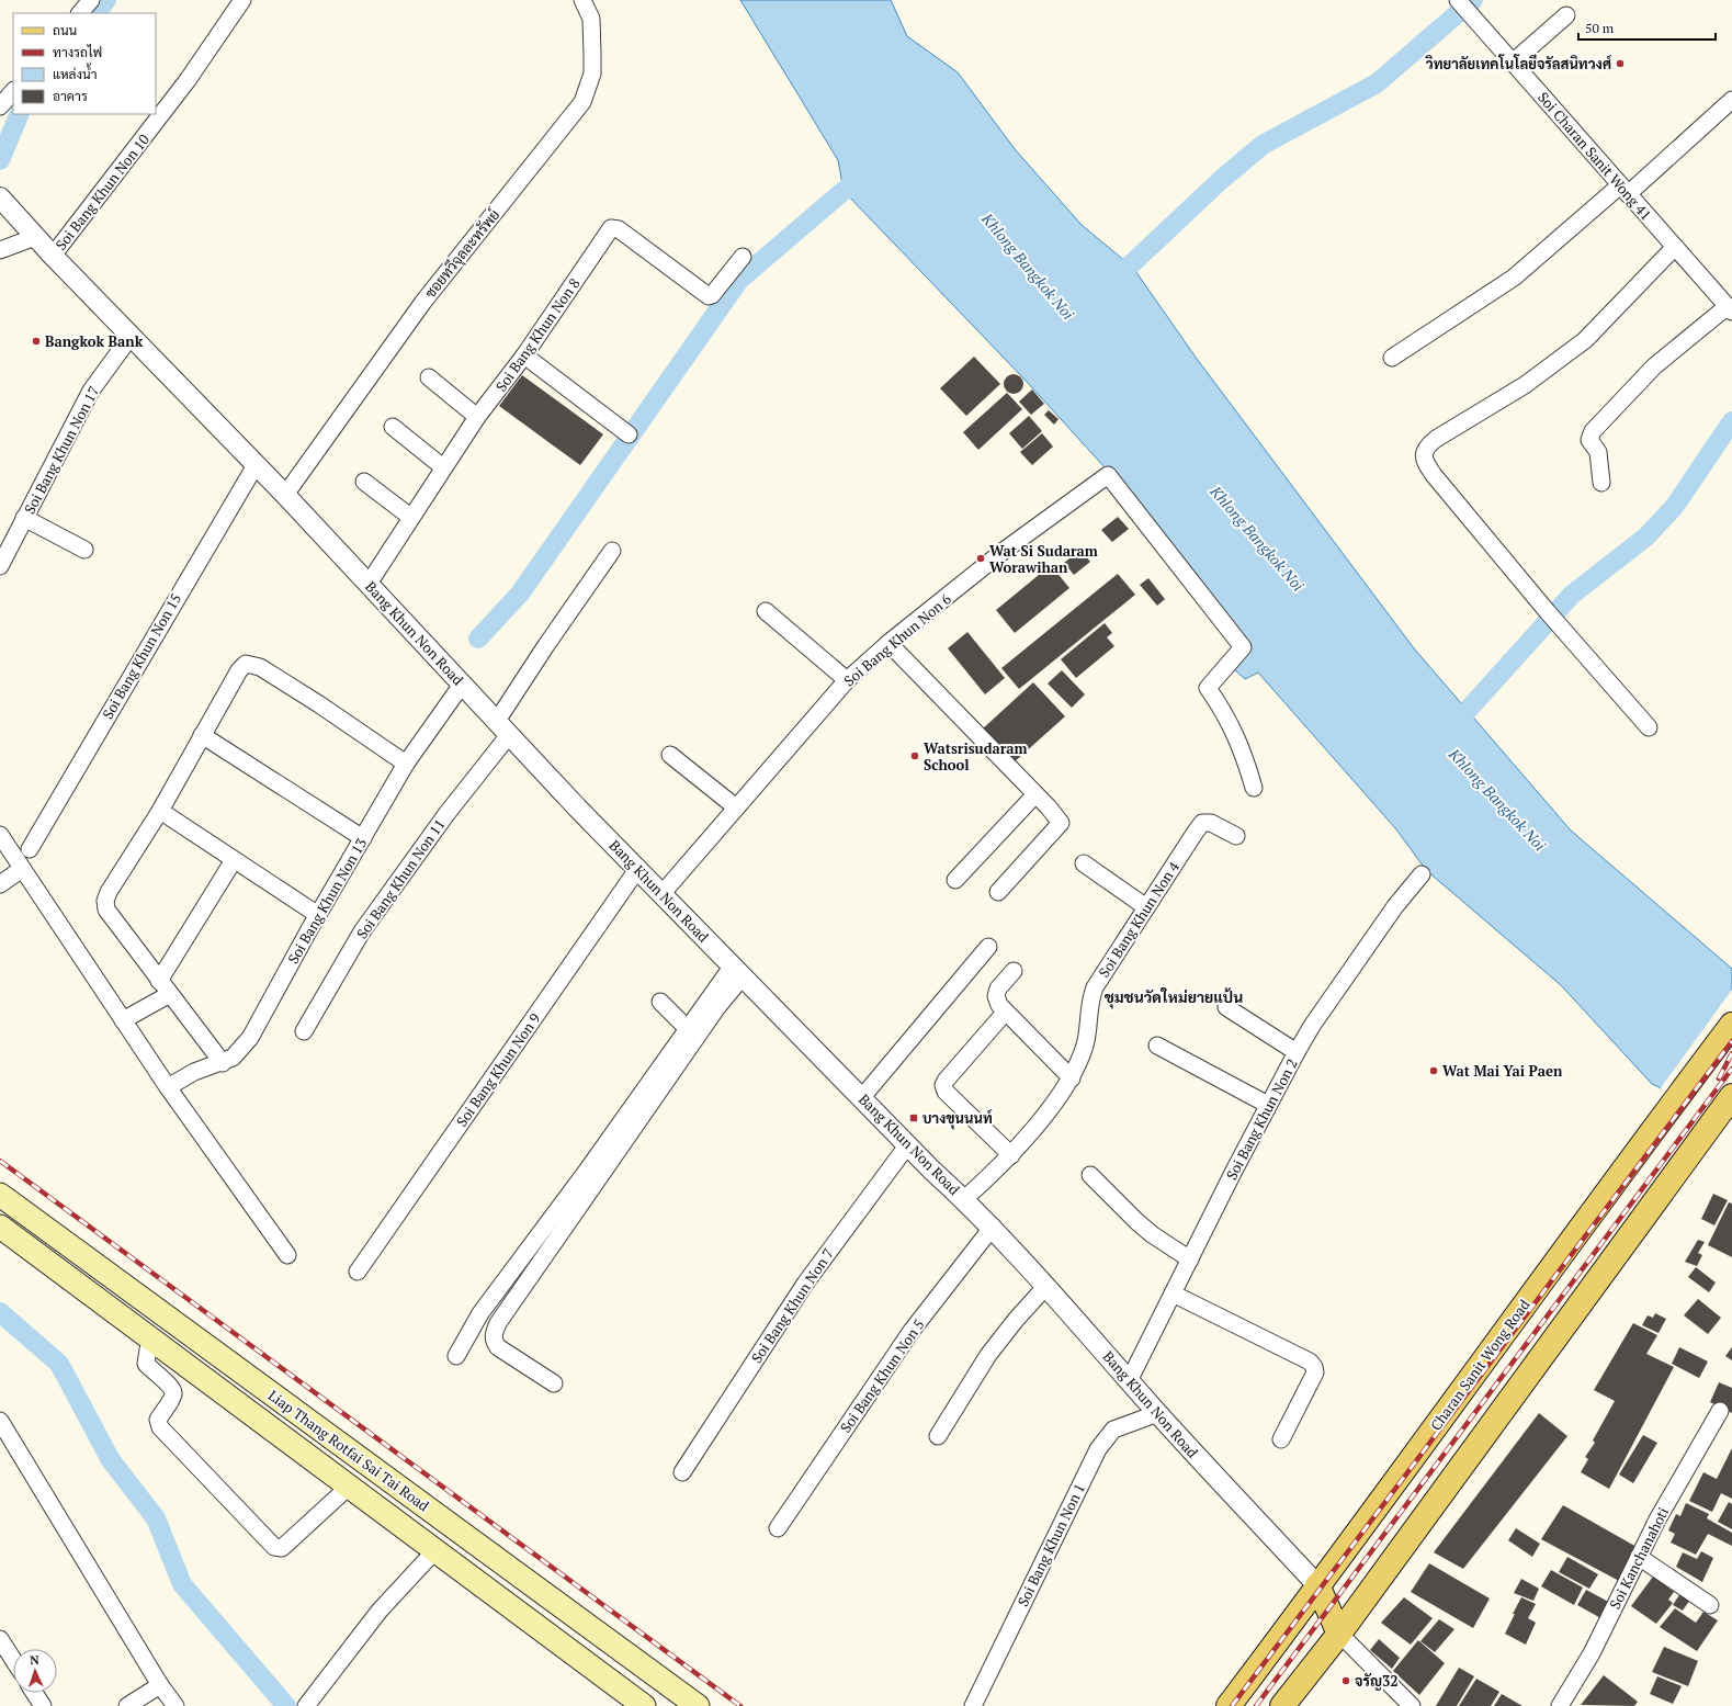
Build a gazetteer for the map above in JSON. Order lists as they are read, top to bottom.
{
  "streets": {
    "main road": ["Charan Sanit Wong Road", "Liap Thang Rotfai Sai Tai Road"],
    "street": [
      "Soi Charan Sanit Wong 41",
      "Soi Bang Khun Non 10",
      "ซอยทวีจุลละทรัพย์",
      "Soi Bang Khun Non 8",
      "Soi Bang Khun Non 17",
      "Bang Khun Non Road",
      "Soi Bang Khun Non 6",
      "Soi Bang Khun Non 15",
      "Soi Bang Khun Non 11",
      "Soi Bang Khun Non 13",
      "Soi Bang Khun Non 4",
      "Soi Bang Khun Non 9",
      "Soi Bang Khun Non 2",
      "Soi Bang Khun Non 7",
      "Soi Bang Khun Non 5",
      "Soi Bang Khun Non 1",
      "Soi Kanchanahoti"
    ]
  },
  "crossings": [
    ["Soi Bang Khun Non 10", "Bang Khun Non Road"],
    ["ซอยทวีจุลละทรัพย์", "Bang Khun Non Road"],
    ["Soi Bang Khun Non 8", "Bang Khun Non Road"],
    ["Soi Bang Khun Non 17", "Bang Khun Non Road"],
    ["Bang Khun Non Road", "Soi Bang Khun Non 6"],
    ["Bang Khun Non Road", "Soi Bang Khun Non 15"],
    ["Bang Khun Non Road", "Soi Bang Khun Non 11"],
    ["Bang Khun Non Road", "Soi Bang Khun Non 13"],
    ["Bang Khun Non Road", "Soi Bang Khun Non 4"],
    ["Bang Khun Non Road", "Soi Bang Khun Non 9"],
    ["Bang Khun Non Road", "Soi Bang Khun Non 2"],
    ["Bang Khun Non Road", "Soi Bang Khun Non 7"],
    ["Bang Khun Non Road", "Charan Sanit Wong Road"],
    ["Bang Khun Non Road", "Soi Bang Khun Non 5"],
    ["Bang Khun Non Road", "Soi Bang Khun Non 1"]
  ],
  "districts": ["ชุมชนวัดใหม่ยายแป้น"],
  "water": ["Khlong Bangkok Noi"],
  "places": {
    "other": [
      "วิทยาลัยเทคโนโลยีจรัลสนิทวงศ์",
      "Bangkok Bank",
      "Wat Si Sudaram Worawihan",
      "Watsrisudaram School",
      "Wat Mai Yai Paen",
      "จรัญ32"
    ],
    "transit": ["บางขุนนนท์"]
  },
  "legend": [
    "ถนน",
    "ทางรถไฟ",
    "แหล่งน้ำ",
    "อาคาร"
  ],
  "scale_bar": "50 m",
  "north": "top"
}
